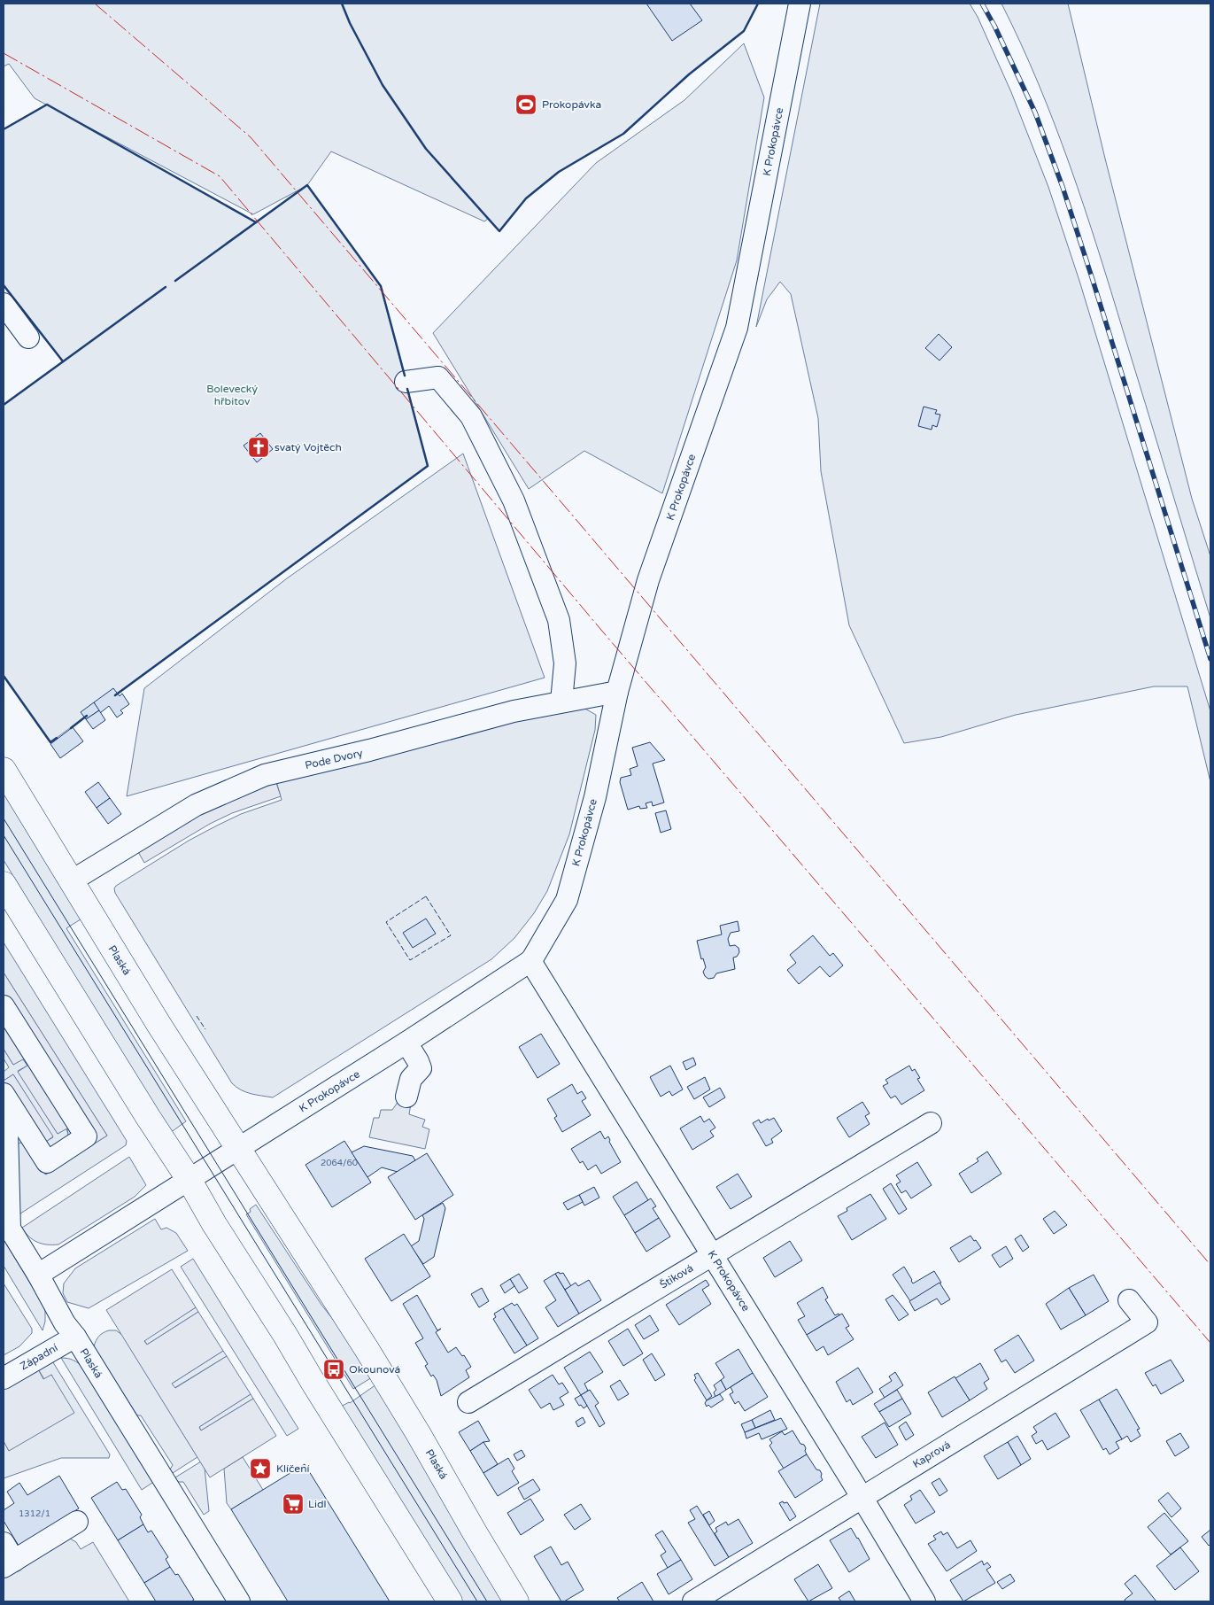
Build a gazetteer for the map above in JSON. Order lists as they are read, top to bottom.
{
  "streets": {
    "main road": ["Plaská"],
    "street": [
      "K Prokopávce",
      "Pode Dvory",
      "Štiková",
      "Západní",
      "Kaprová"
    ]
  },
  "crossings": [
    ["K Prokopávce", "Pode Dvory"],
    ["K Prokopávce", "Plaská"],
    ["K Prokopávce", "Štiková"],
    ["K Prokopávce", "Kaprová"],
    ["Pode Dvory", "Plaská"],
    ["Plaská", "Západní"]
  ],
  "parks": ["Bolevecký hřbitov"],
  "places": {
    "sports": ["Prokopávka"],
    "church": ["svatý Vojtěch"],
    "bus stop": ["Okounová"],
    "place": ["Klíčení"],
    "supermarket": ["Lidl"]
  },
  "house_numbers": ["2064/60", "1312/1"]
}
